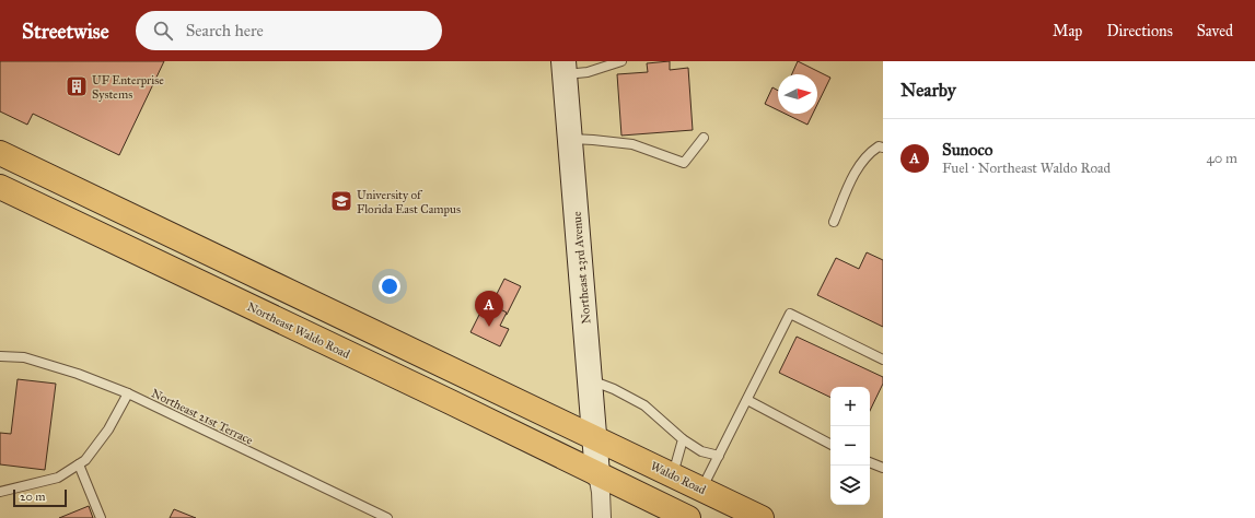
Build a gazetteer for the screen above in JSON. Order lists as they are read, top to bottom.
{
  "streets": {
    "highway": ["Northeast Waldo Road", "Waldo Road"],
    "main road": ["Northeast 23rd Avenue"],
    "lane": ["Northeast 21st Terrace"]
  },
  "crossings": [
    ["Northeast 23rd Avenue", "Northeast Waldo Road"],
    ["Northeast 23rd Avenue", "Waldo Road"]
  ],
  "places": {
    "building": ["UF Enterprise Systems"],
    "school or university": ["University of Florida East Campus"]
  },
  "scale_bar": "20 m",
  "north": "right",
  "page": {
    "header": "Streetwise",
    "search": "Search here",
    "nav": ["Map", "Directions", "Saved"],
    "heading": "Nearby",
    "list": [
      {
        "mark": "A",
        "name": "Sunoco",
        "note": "Fuel · Northeast Waldo Road",
        "value": "40 m"
      }
    ],
    "pins": "A",
    "map_buttons": ["+", "−"],
    "scale": "20 m"
  }
}
